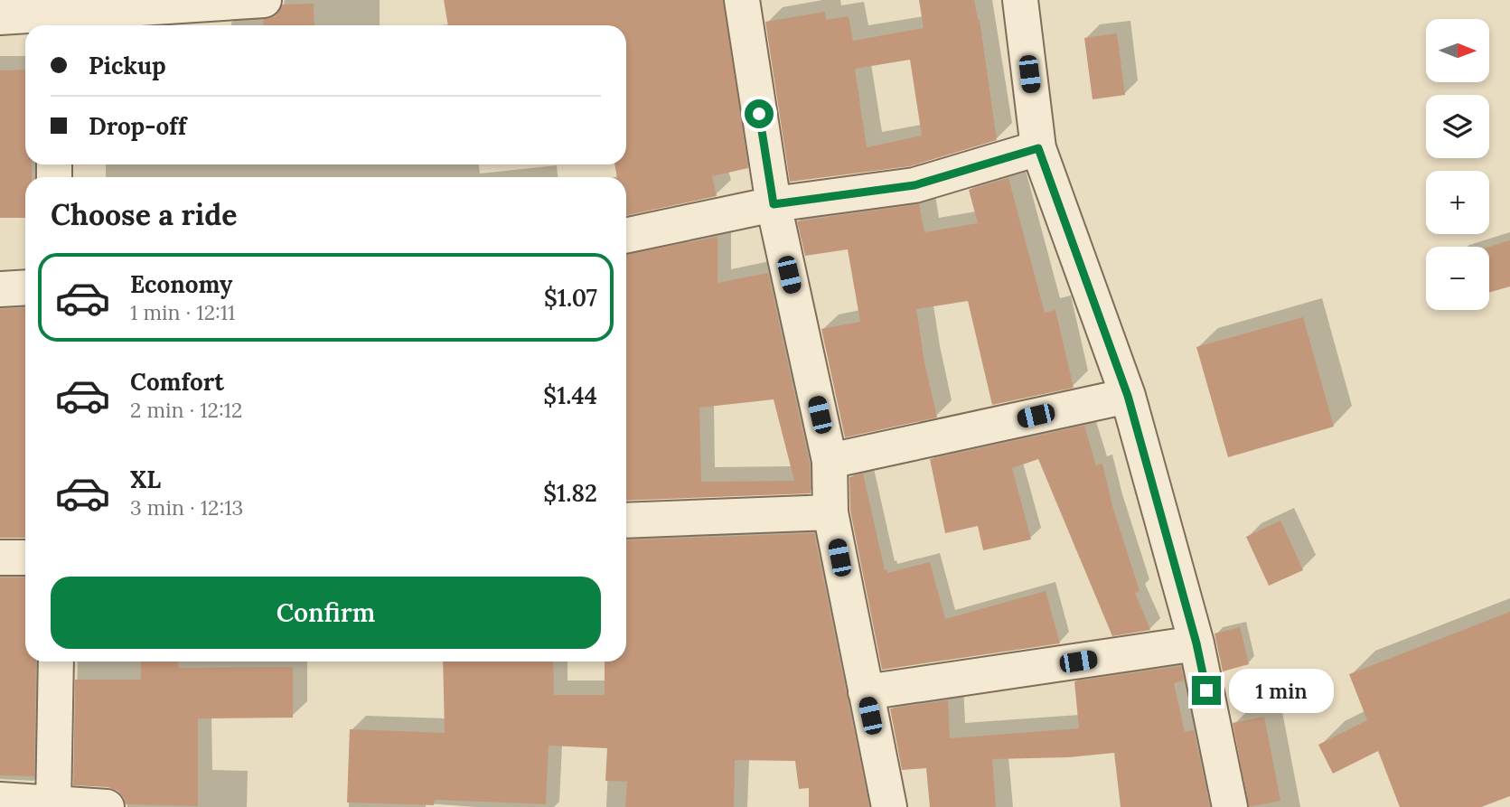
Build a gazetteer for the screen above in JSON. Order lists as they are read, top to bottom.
{
  "north": "right",
  "page": {
    "map_buttons": ["+", "−"],
    "banner": ["Pickup", "Drop-off"],
    "heading": "Choose a ride",
    "list": [
      {
        "name": "Economy",
        "note": "1 min · 12:11",
        "value": "$1.07"
      },
      {
        "name": "Comfort",
        "note": "2 min · 12:12",
        "value": "$1.44"
      },
      {
        "name": "XL",
        "note": "3 min · 12:13",
        "value": "$1.82"
      }
    ],
    "buttons": "Confirm",
    "bubble": "1 min"
  }
}
